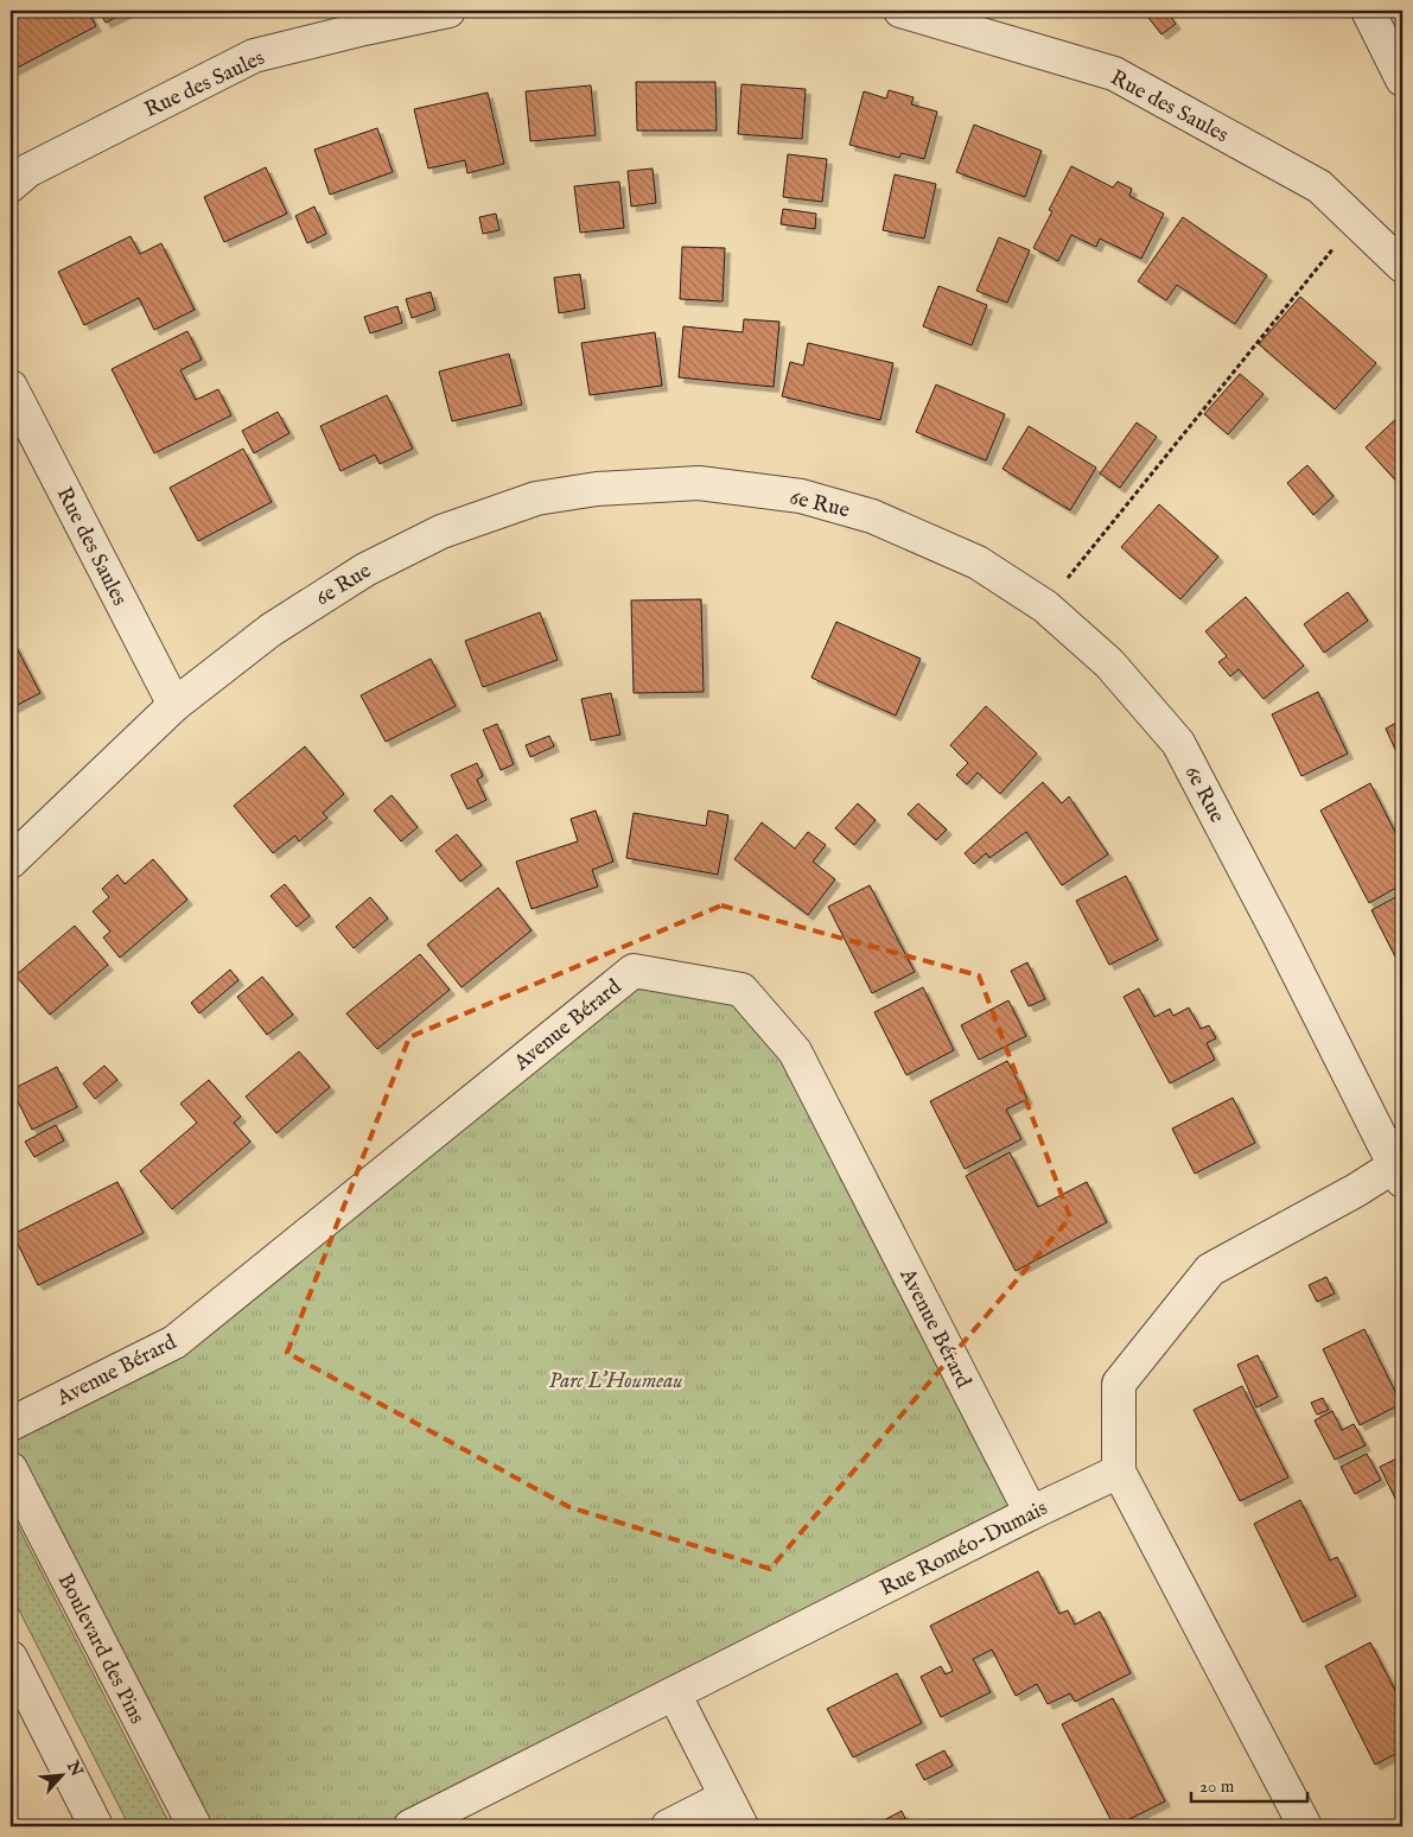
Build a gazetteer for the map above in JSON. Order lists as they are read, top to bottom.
{
  "streets": {
    "street": [
      "Rue des Saules",
      "6e Rue",
      "Avenue Bérard",
      "Rue Roméo-Dumais",
      "Boulevard des Pins"
    ]
  },
  "crossings": [
    ["Rue des Saules", "6e Rue"],
    ["Avenue Bérard", "Rue Roméo-Dumais"]
  ],
  "parks": ["Parc L'Houmeau"],
  "scale_bar": "20 m",
  "north": "top right"
}
